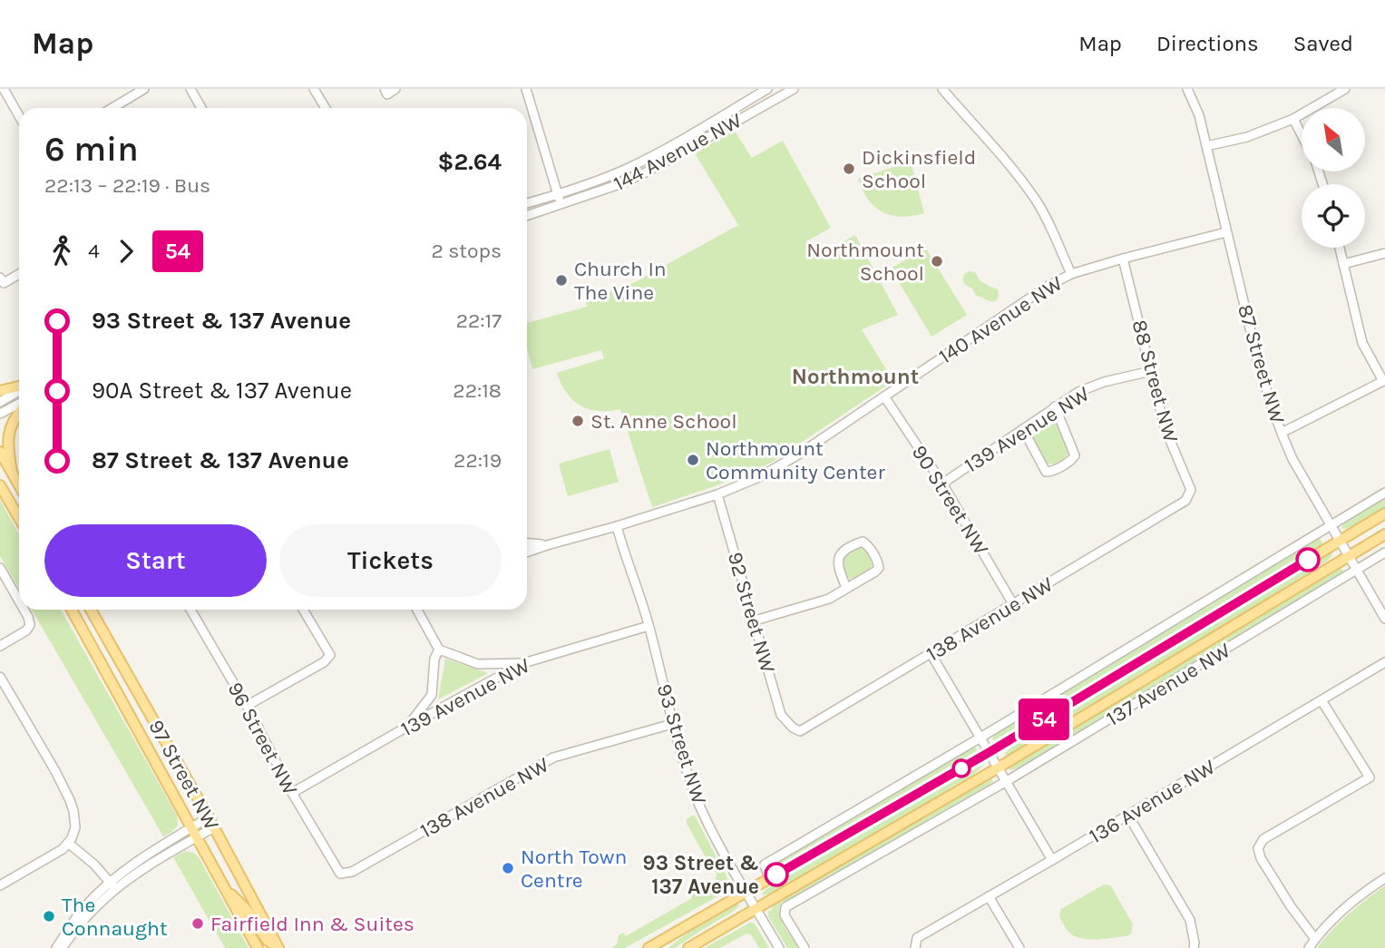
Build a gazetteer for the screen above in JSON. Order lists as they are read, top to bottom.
{
  "streets": {
    "main road": ["137 Avenue NW", "97 Street NW"],
    "street": [
      "144 Avenue NW",
      "140 Avenue NW",
      "87 Street NW",
      "88 Street NW",
      "139 Avenue NW",
      "90 Street NW",
      "92 Street NW",
      "138 Avenue NW",
      "96 Street NW",
      "93 Street NW",
      "136 Avenue NW"
    ]
  },
  "crossings": [
    ["140 Avenue NW", "87 Street NW"],
    ["140 Avenue NW", "88 Street NW"],
    ["140 Avenue NW", "90 Street NW"],
    ["140 Avenue NW", "92 Street NW"],
    ["140 Avenue NW", "93 Street NW"],
    ["87 Street NW", "137 Avenue NW"],
    ["88 Street NW", "139 Avenue NW"],
    ["88 Street NW", "138 Avenue NW"],
    ["139 Avenue NW", "90 Street NW"],
    ["139 Avenue NW", "96 Street NW"],
    ["139 Avenue NW", "93 Street NW"],
    ["90 Street NW", "138 Avenue NW"],
    ["92 Street NW", "138 Avenue NW"],
    ["138 Avenue NW", "96 Street NW"],
    ["138 Avenue NW", "93 Street NW"],
    ["137 Avenue NW", "93 Street NW"]
  ],
  "districts": ["Northmount"],
  "places": [
    "Dickinsfield School",
    "Northmount School",
    "Church In The Vine",
    "St. Anne School",
    "Northmount Community Center",
    "North Town Centre",
    "93 Street & 137 Avenue",
    "The Connaught",
    "Fairfield Inn & Suites"
  ],
  "lines": ["bus line 54"],
  "north": "top left",
  "page": {
    "header": "Map",
    "nav": ["Map", "Directions", "Saved"],
    "on_map": "54",
    "heading": ["6 min", "22:13 – 22:19 · Bus", "$2.64"],
    "legs": ["4", "54", "2 stops"],
    "list": [
      {
        "name": "93 Street & 137 Avenue",
        "value": "22:17"
      },
      {
        "name": "90A Street & 137 Avenue",
        "value": "22:18"
      },
      {
        "name": "87 Street & 137 Avenue",
        "value": "22:19"
      }
    ],
    "buttons": ["Start", "Tickets"]
  }
}
